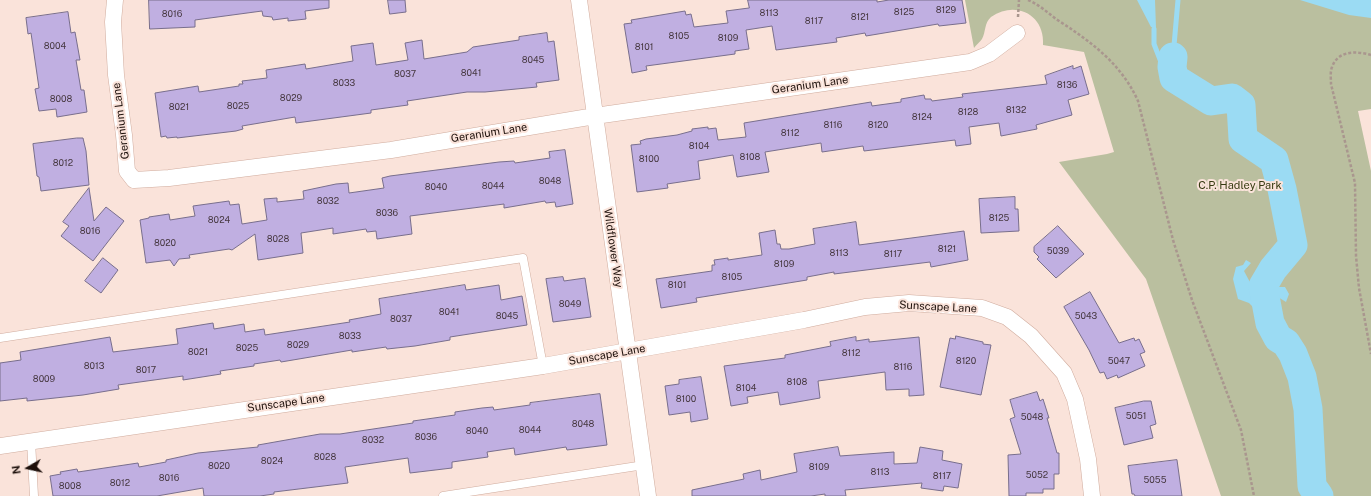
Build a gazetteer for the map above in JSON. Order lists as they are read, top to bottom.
{
  "streets": {
    "street": ["Geranium Lane", "Wildflower Way", "Sunscape Lane"]
  },
  "crossings": [
    ["Geranium Lane", "Wildflower Way"],
    ["Wildflower Way", "Sunscape Lane"]
  ],
  "parks": ["C.P. Hadley Park"],
  "house_numbers": [
    "8129",
    "8125",
    "8113",
    "8016",
    "8121",
    "8117",
    "8105",
    "8109",
    "8004",
    "8101",
    "8045",
    "8041",
    "8037",
    "8033",
    "8136",
    "8029",
    "8008",
    "8025",
    "8021",
    "8132",
    "8128",
    "8124",
    "8116",
    "8120",
    "8112",
    "8104",
    "8108",
    "8100",
    "8012",
    "8048",
    "8044",
    "8040",
    "8032",
    "8036",
    "8125",
    "8024",
    "8016",
    "8028",
    "8020",
    "8121",
    "5039",
    "8113",
    "8117",
    "8109",
    "8105",
    "8101",
    "8049",
    "8041",
    "8045",
    "5043",
    "8037",
    "8033",
    "8029",
    "8025",
    "8021",
    "8112",
    "8120",
    "5047",
    "8013",
    "8116",
    "8017",
    "8009",
    "8108",
    "8104",
    "8100",
    "5051",
    "5048",
    "8048",
    "8044",
    "8040",
    "8036",
    "8032",
    "8028",
    "8024",
    "8020",
    "8109",
    "8113",
    "5052",
    "8117",
    "8016",
    "5055",
    "8012",
    "8008"
  ],
  "north": "left"
}
